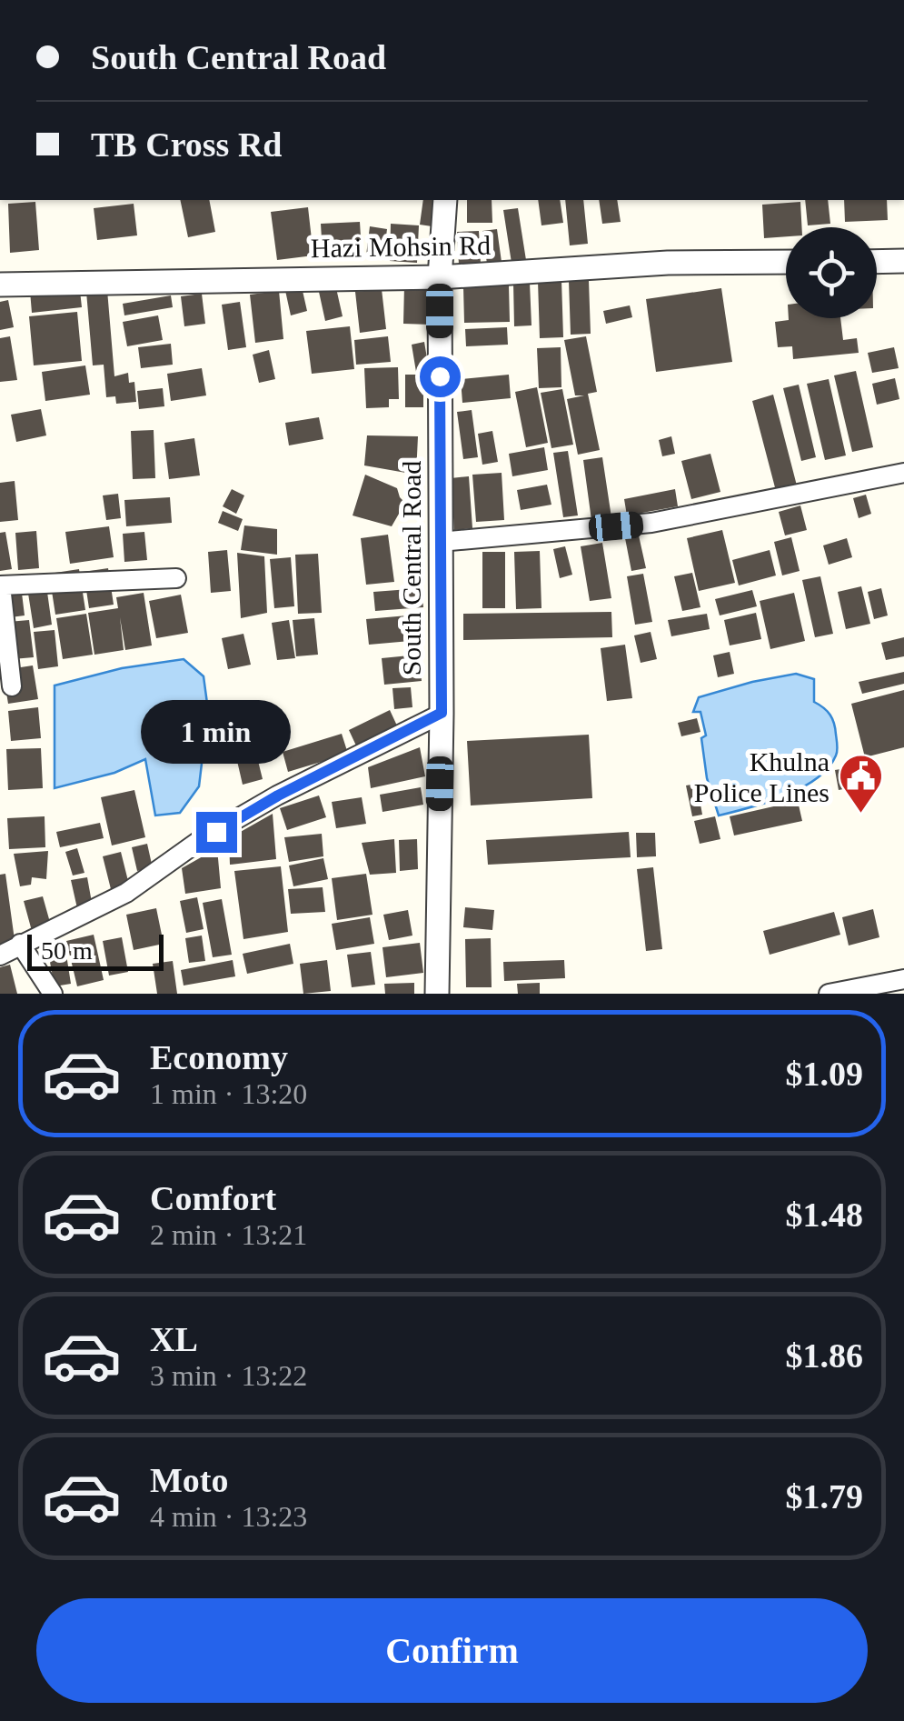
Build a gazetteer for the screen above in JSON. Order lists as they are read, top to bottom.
{
  "streets": {
    "street": ["Hazi Mohsin Rd", "South Central Road"]
  },
  "crossings": [
    ["Hazi Mohsin Rd", "South Central Road"]
  ],
  "places": {
    "public building": ["Khulna Police Lines"]
  },
  "scale_bar": "50 m",
  "page": {
    "banner": ["South Central Road", "TB Cross Rd"],
    "bubble": "1 min",
    "scale": "50 m",
    "list": [
      {
        "name": "Economy",
        "note": "1 min · 13:20",
        "value": "$1.09"
      },
      {
        "name": "Comfort",
        "note": "2 min · 13:21",
        "value": "$1.48"
      },
      {
        "name": "XL",
        "note": "3 min · 13:22",
        "value": "$1.86"
      },
      {
        "name": "Moto",
        "note": "4 min · 13:23",
        "value": "$1.79"
      }
    ],
    "buttons": "Confirm"
  }
}
